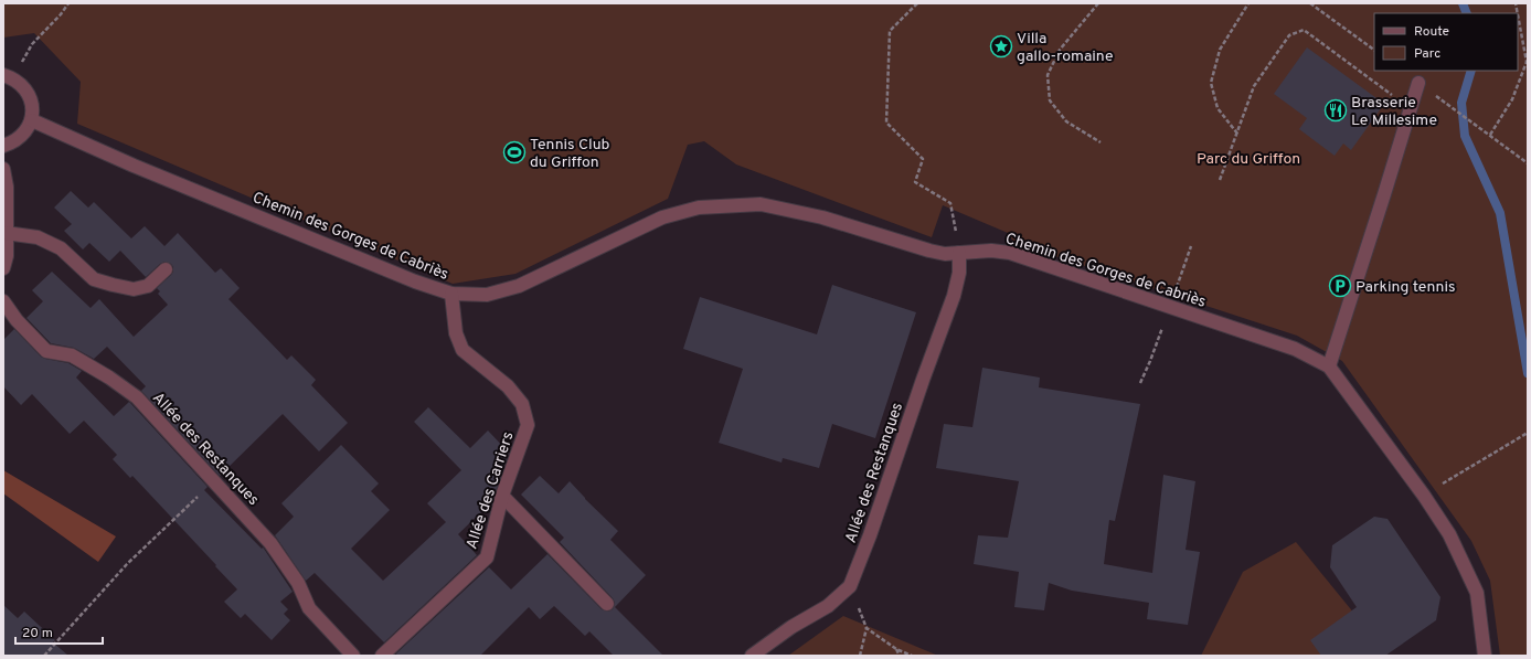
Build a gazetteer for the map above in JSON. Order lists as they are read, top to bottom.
{
  "streets": {
    "street": ["Chemin des Gorges de Cabriès", "Allée des Restanques", "Allée des Carriers"]
  },
  "crossings": [
    ["Chemin des Gorges de Cabriès", "Allée des Restanques"],
    ["Chemin des Gorges de Cabriès", "Allée des Carriers"]
  ],
  "parks": ["Parc du Griffon"],
  "places": {
    "place": ["Villa gallo-romaine"],
    "restaurant": ["Brasserie Le Millesime"],
    "sports": ["Tennis Club du Griffon"],
    "parking": ["Parking tennis"]
  },
  "legend": ["Route", "Parc"],
  "scale_bar": "20 m"
}
